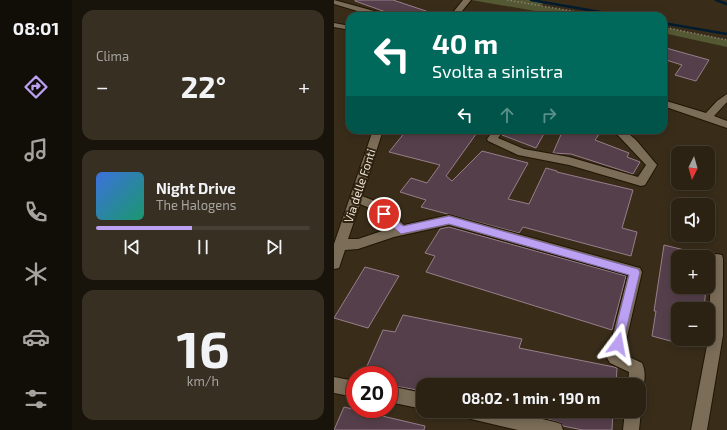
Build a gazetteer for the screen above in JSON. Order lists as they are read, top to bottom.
{
  "streets": {
    "street": ["Via delle Fonti"]
  },
  "north": "bottom",
  "page": {
    "tabs": "08:01",
    "tile": [
      "Clima",
      ["16", "km/h"]
    ],
    "turn": ["40 m", "Svolta a sinistra"],
    "heat": ["−", "22°", "+"],
    "map_buttons": ["+", "−"],
    "song": ["Night Drive", "The Halogens"],
    "limit": "20",
    "trip": "08:02 · 1 min · 190 m"
  }
}
